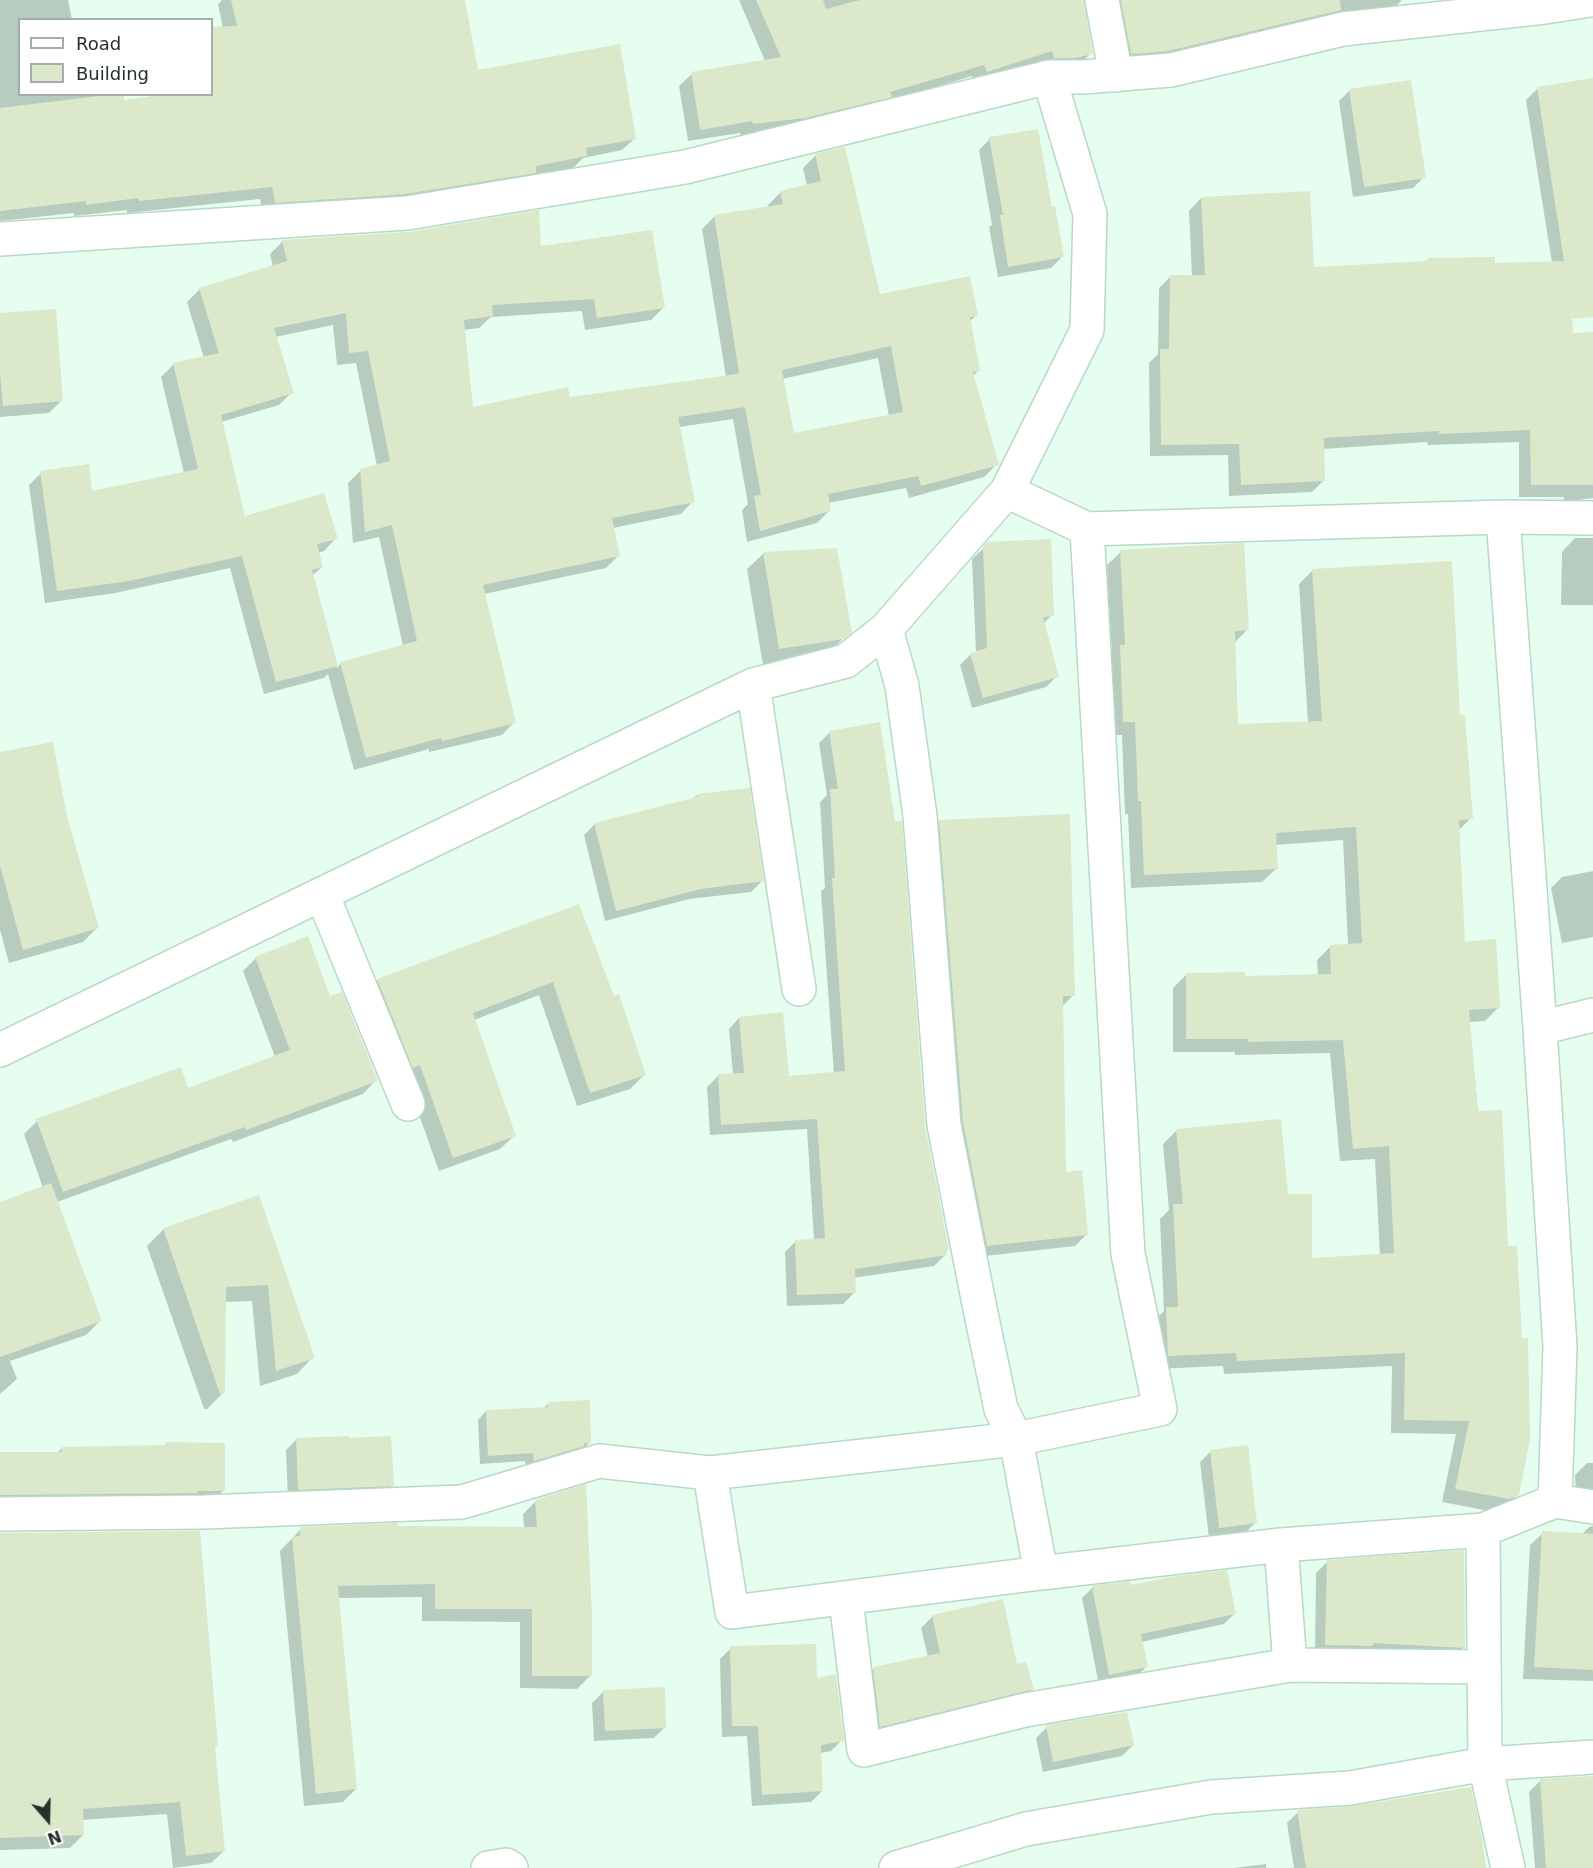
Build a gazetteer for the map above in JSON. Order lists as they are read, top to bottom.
{
  "legend": ["Road", "Building"],
  "north": "bottom"
}
